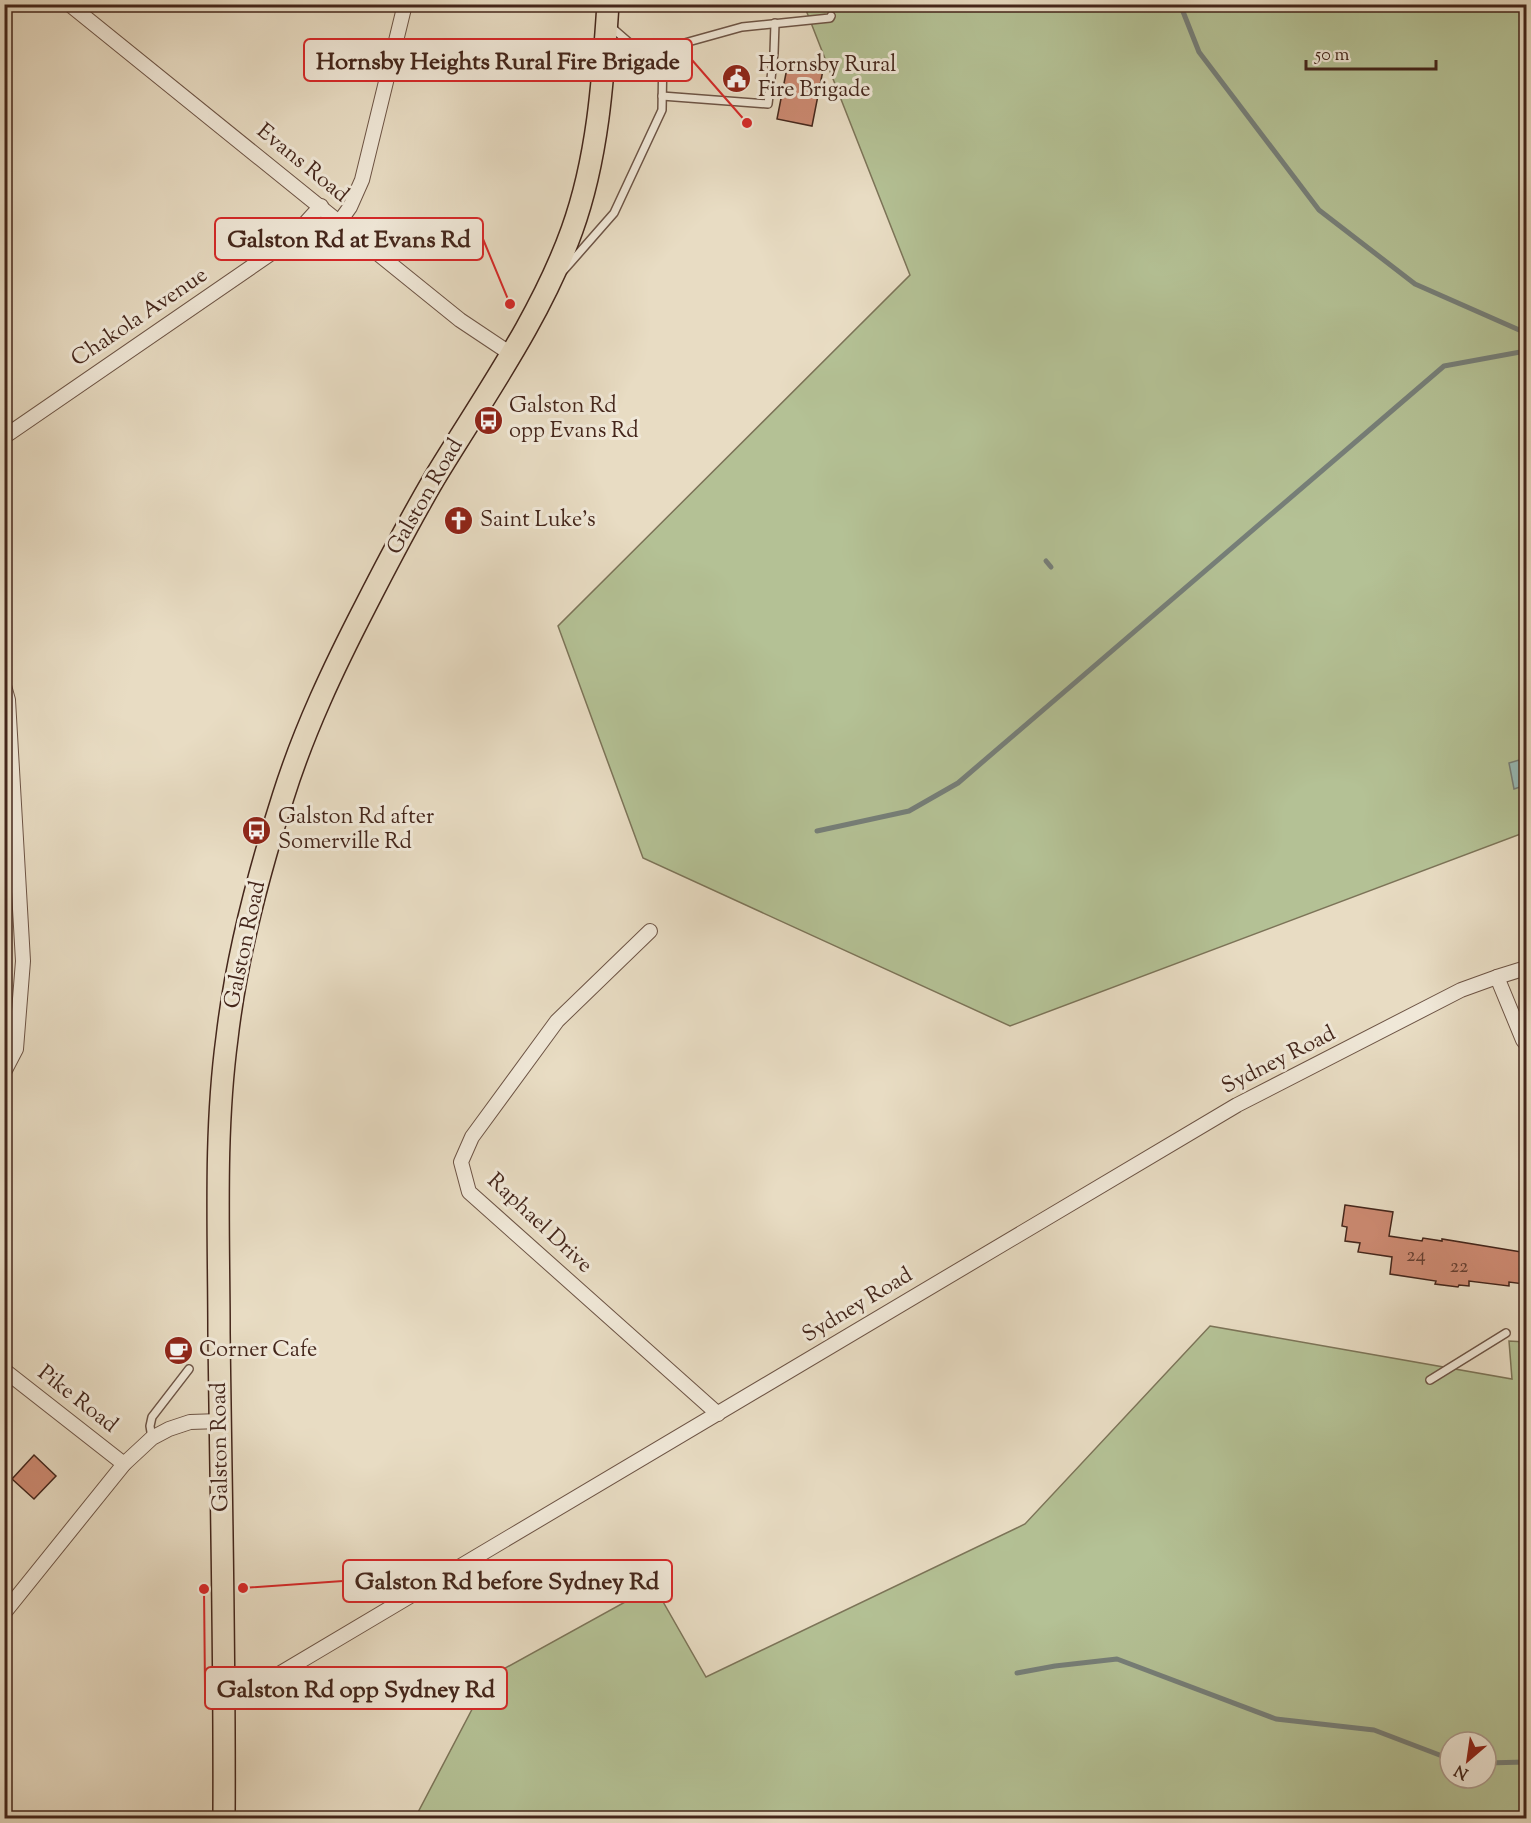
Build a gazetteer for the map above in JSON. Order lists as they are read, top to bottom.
{
  "streets": {
    "main road": ["Galston Road"],
    "street": [
      "Evans Road",
      "Chakola Avenue",
      "Sydney Road",
      "Raphael Drive",
      "Pike Road"
    ]
  },
  "crossings": [
    ["Evans Road", "Chakola Avenue"],
    ["Evans Road", "Galston Road"],
    ["Galston Road", "Sydney Road"],
    ["Sydney Road", "Raphael Drive"]
  ],
  "places": {
    "public building": ["Hornsby Rural Fire Brigade"],
    "other": [
      "Hornsby Heights Rural Fire Brigade",
      "Galston Rd at Evans Rd",
      "Galston Rd before Sydney Rd",
      "Galston Rd opp Sydney Rd"
    ],
    "bus stop": ["Galston Rd opp Evans Rd", "Galston Rd after Somerville Rd"],
    "church": ["Saint Luke's"],
    "cafe": ["Corner Cafe"]
  },
  "house_numbers": ["24", "22"],
  "scale_bar": "50 m",
  "north": "bottom left"
}
